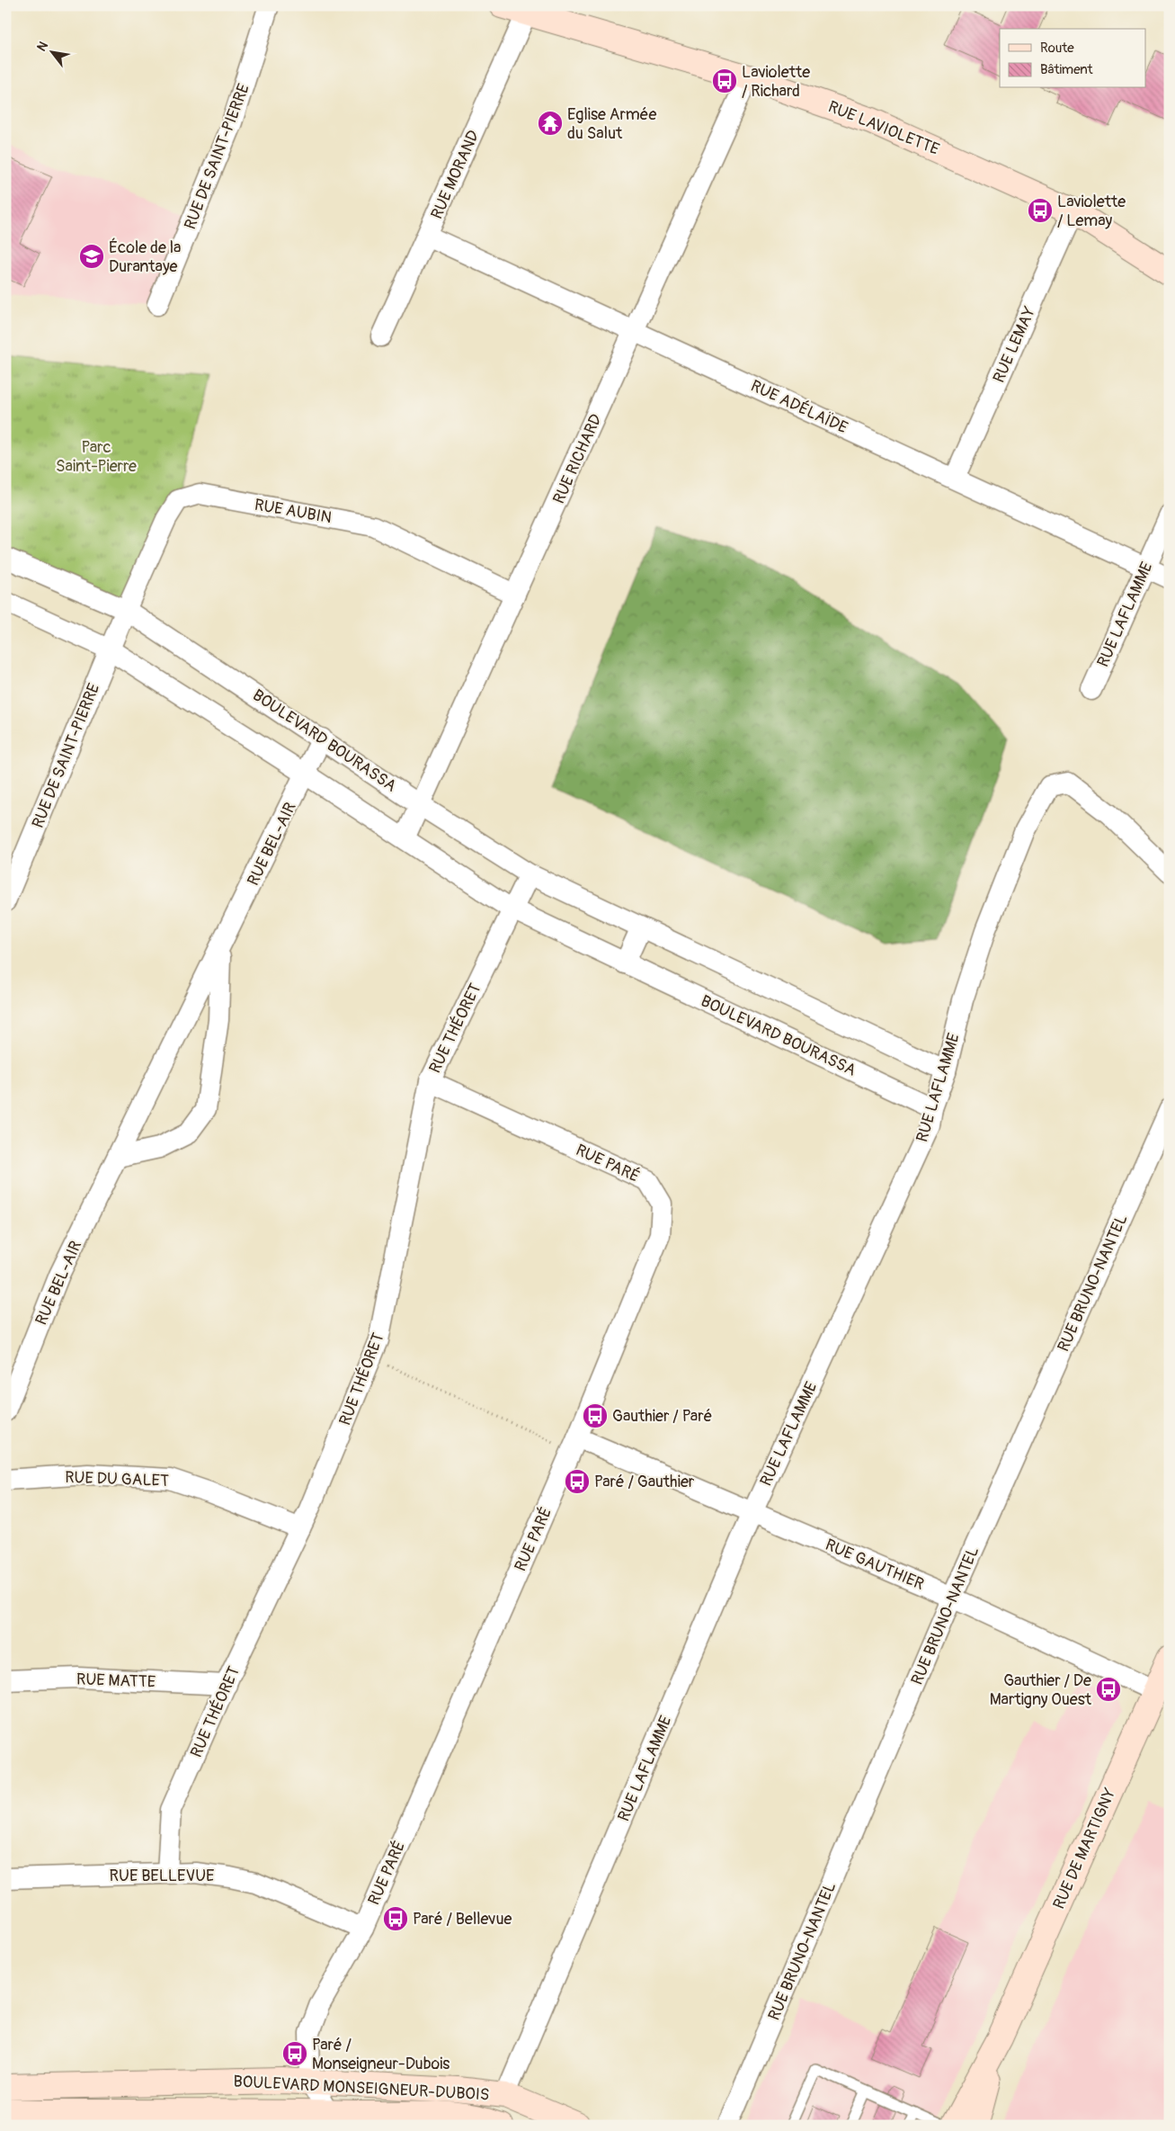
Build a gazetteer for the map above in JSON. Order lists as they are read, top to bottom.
{
  "streets": {
    "street": [
      "RUE LAVIOLETTE",
      "RUE DE SAINT-PIERRE",
      "RUE MORAND",
      "RUE LEMAY",
      "RUE ADÉLAÏDE",
      "RUE RICHARD",
      "RUE AUBIN",
      "RUE LAFLAMME",
      "BOULEVARD BOURASSA",
      "RUE BEL-AIR",
      "RUE THÉORET",
      "RUE PARÉ",
      "RUE BRUNO-NANTEL",
      "RUE DU GALET",
      "RUE GAUTHIER",
      "RUE MATTE",
      "RUE DE MARTIGNY",
      "RUE BELLEVUE",
      "BOULEVARD MONSEIGNEUR-DUBOIS"
    ]
  },
  "crossings": [
    ["RUE LAVIOLETTE", "RUE MORAND"],
    ["RUE LAVIOLETTE", "RUE LEMAY"],
    ["RUE LAVIOLETTE", "RUE RICHARD"],
    ["RUE DE SAINT-PIERRE", "RUE AUBIN"],
    ["RUE DE SAINT-PIERRE", "BOULEVARD BOURASSA"],
    ["RUE MORAND", "RUE ADÉLAÏDE"],
    ["RUE LEMAY", "RUE ADÉLAÏDE"],
    ["RUE ADÉLAÏDE", "RUE RICHARD"],
    ["RUE ADÉLAÏDE", "RUE LAFLAMME"],
    ["RUE RICHARD", "RUE AUBIN"],
    ["RUE RICHARD", "BOULEVARD BOURASSA"],
    ["RUE AUBIN", "BOULEVARD BOURASSA"],
    ["RUE LAFLAMME", "BOULEVARD BOURASSA"],
    ["RUE LAFLAMME", "RUE GAUTHIER"],
    ["RUE LAFLAMME", "BOULEVARD MONSEIGNEUR-DUBOIS"],
    ["BOULEVARD BOURASSA", "RUE BEL-AIR"],
    ["BOULEVARD BOURASSA", "RUE THÉORET"],
    ["RUE THÉORET", "RUE PARÉ"],
    ["RUE THÉORET", "RUE DU GALET"],
    ["RUE THÉORET", "RUE MATTE"],
    ["RUE THÉORET", "RUE BELLEVUE"],
    ["RUE PARÉ", "RUE GAUTHIER"],
    ["RUE PARÉ", "RUE BELLEVUE"],
    ["RUE PARÉ", "BOULEVARD MONSEIGNEUR-DUBOIS"],
    ["RUE BRUNO-NANTEL", "RUE GAUTHIER"],
    ["RUE GAUTHIER", "RUE DE MARTIGNY"]
  ],
  "parks": ["Parc Saint-Pierre"],
  "places": {
    "bus stop": [
      "Laviolette / Richard",
      "Laviolette / Lemay",
      "Gauthier / Paré",
      "Paré / Gauthier",
      "Gauthier / De Martigny Ouest",
      "Paré / Bellevue",
      "Paré / Monseigneur-Dubois"
    ],
    "temple": ["Eglise Armée du Salut"],
    "school or university": ["École de la Durantaye"]
  },
  "legend": ["Route", "Bâtiment"],
  "north": "top left"
}
